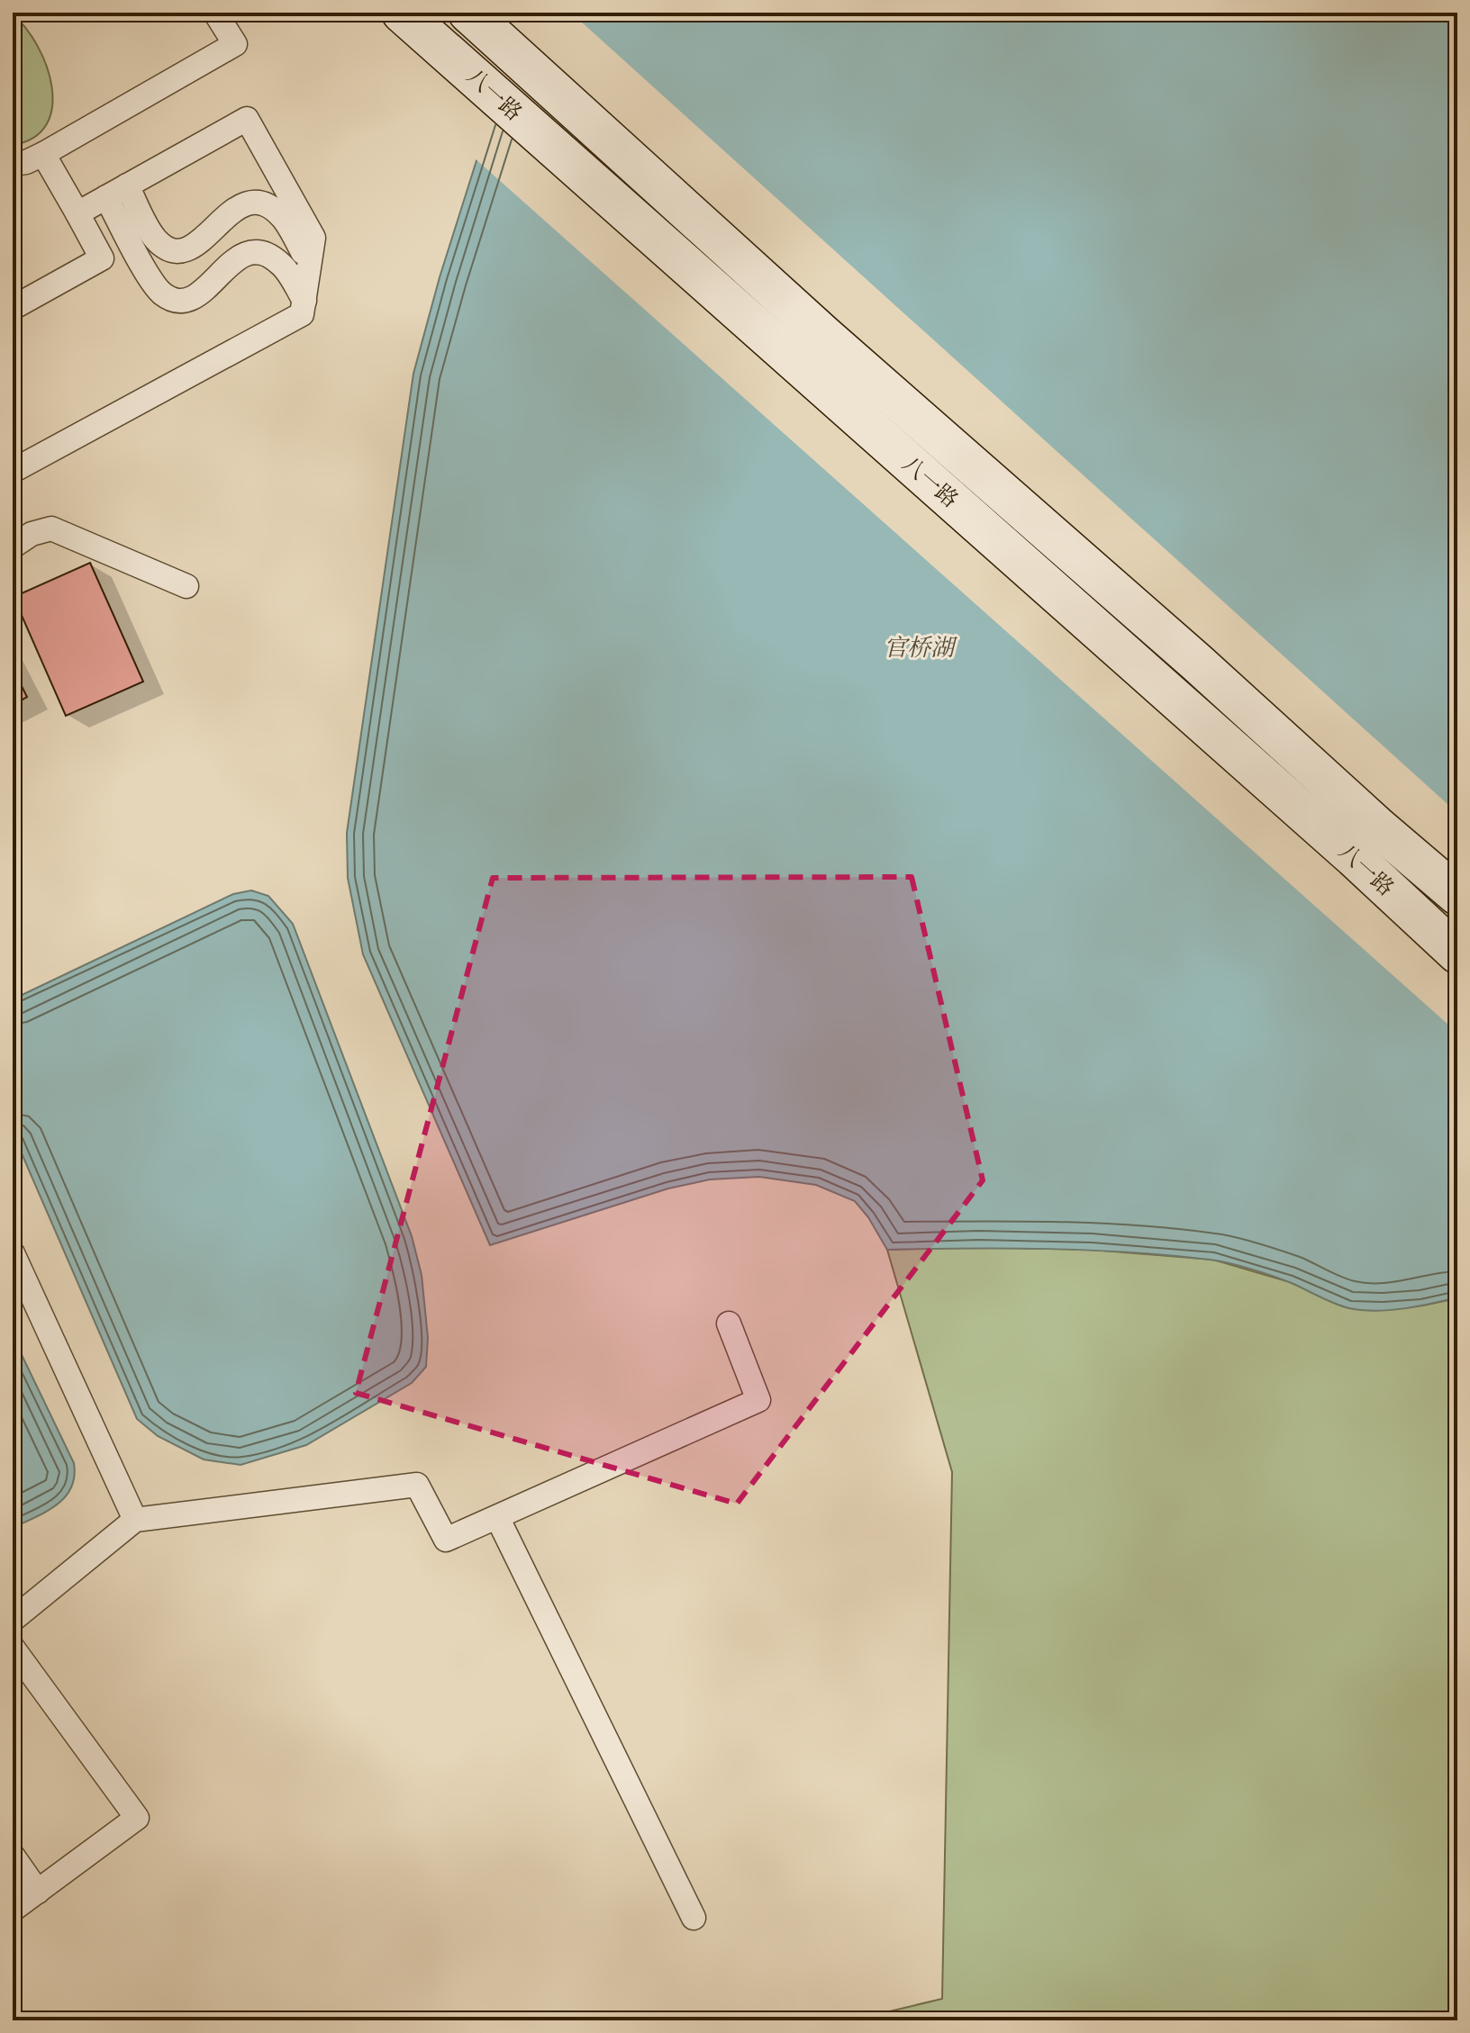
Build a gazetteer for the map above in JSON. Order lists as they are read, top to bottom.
{
  "streets": {
    "main road": ["八一路"]
  },
  "water": ["官桥湖"]
}
